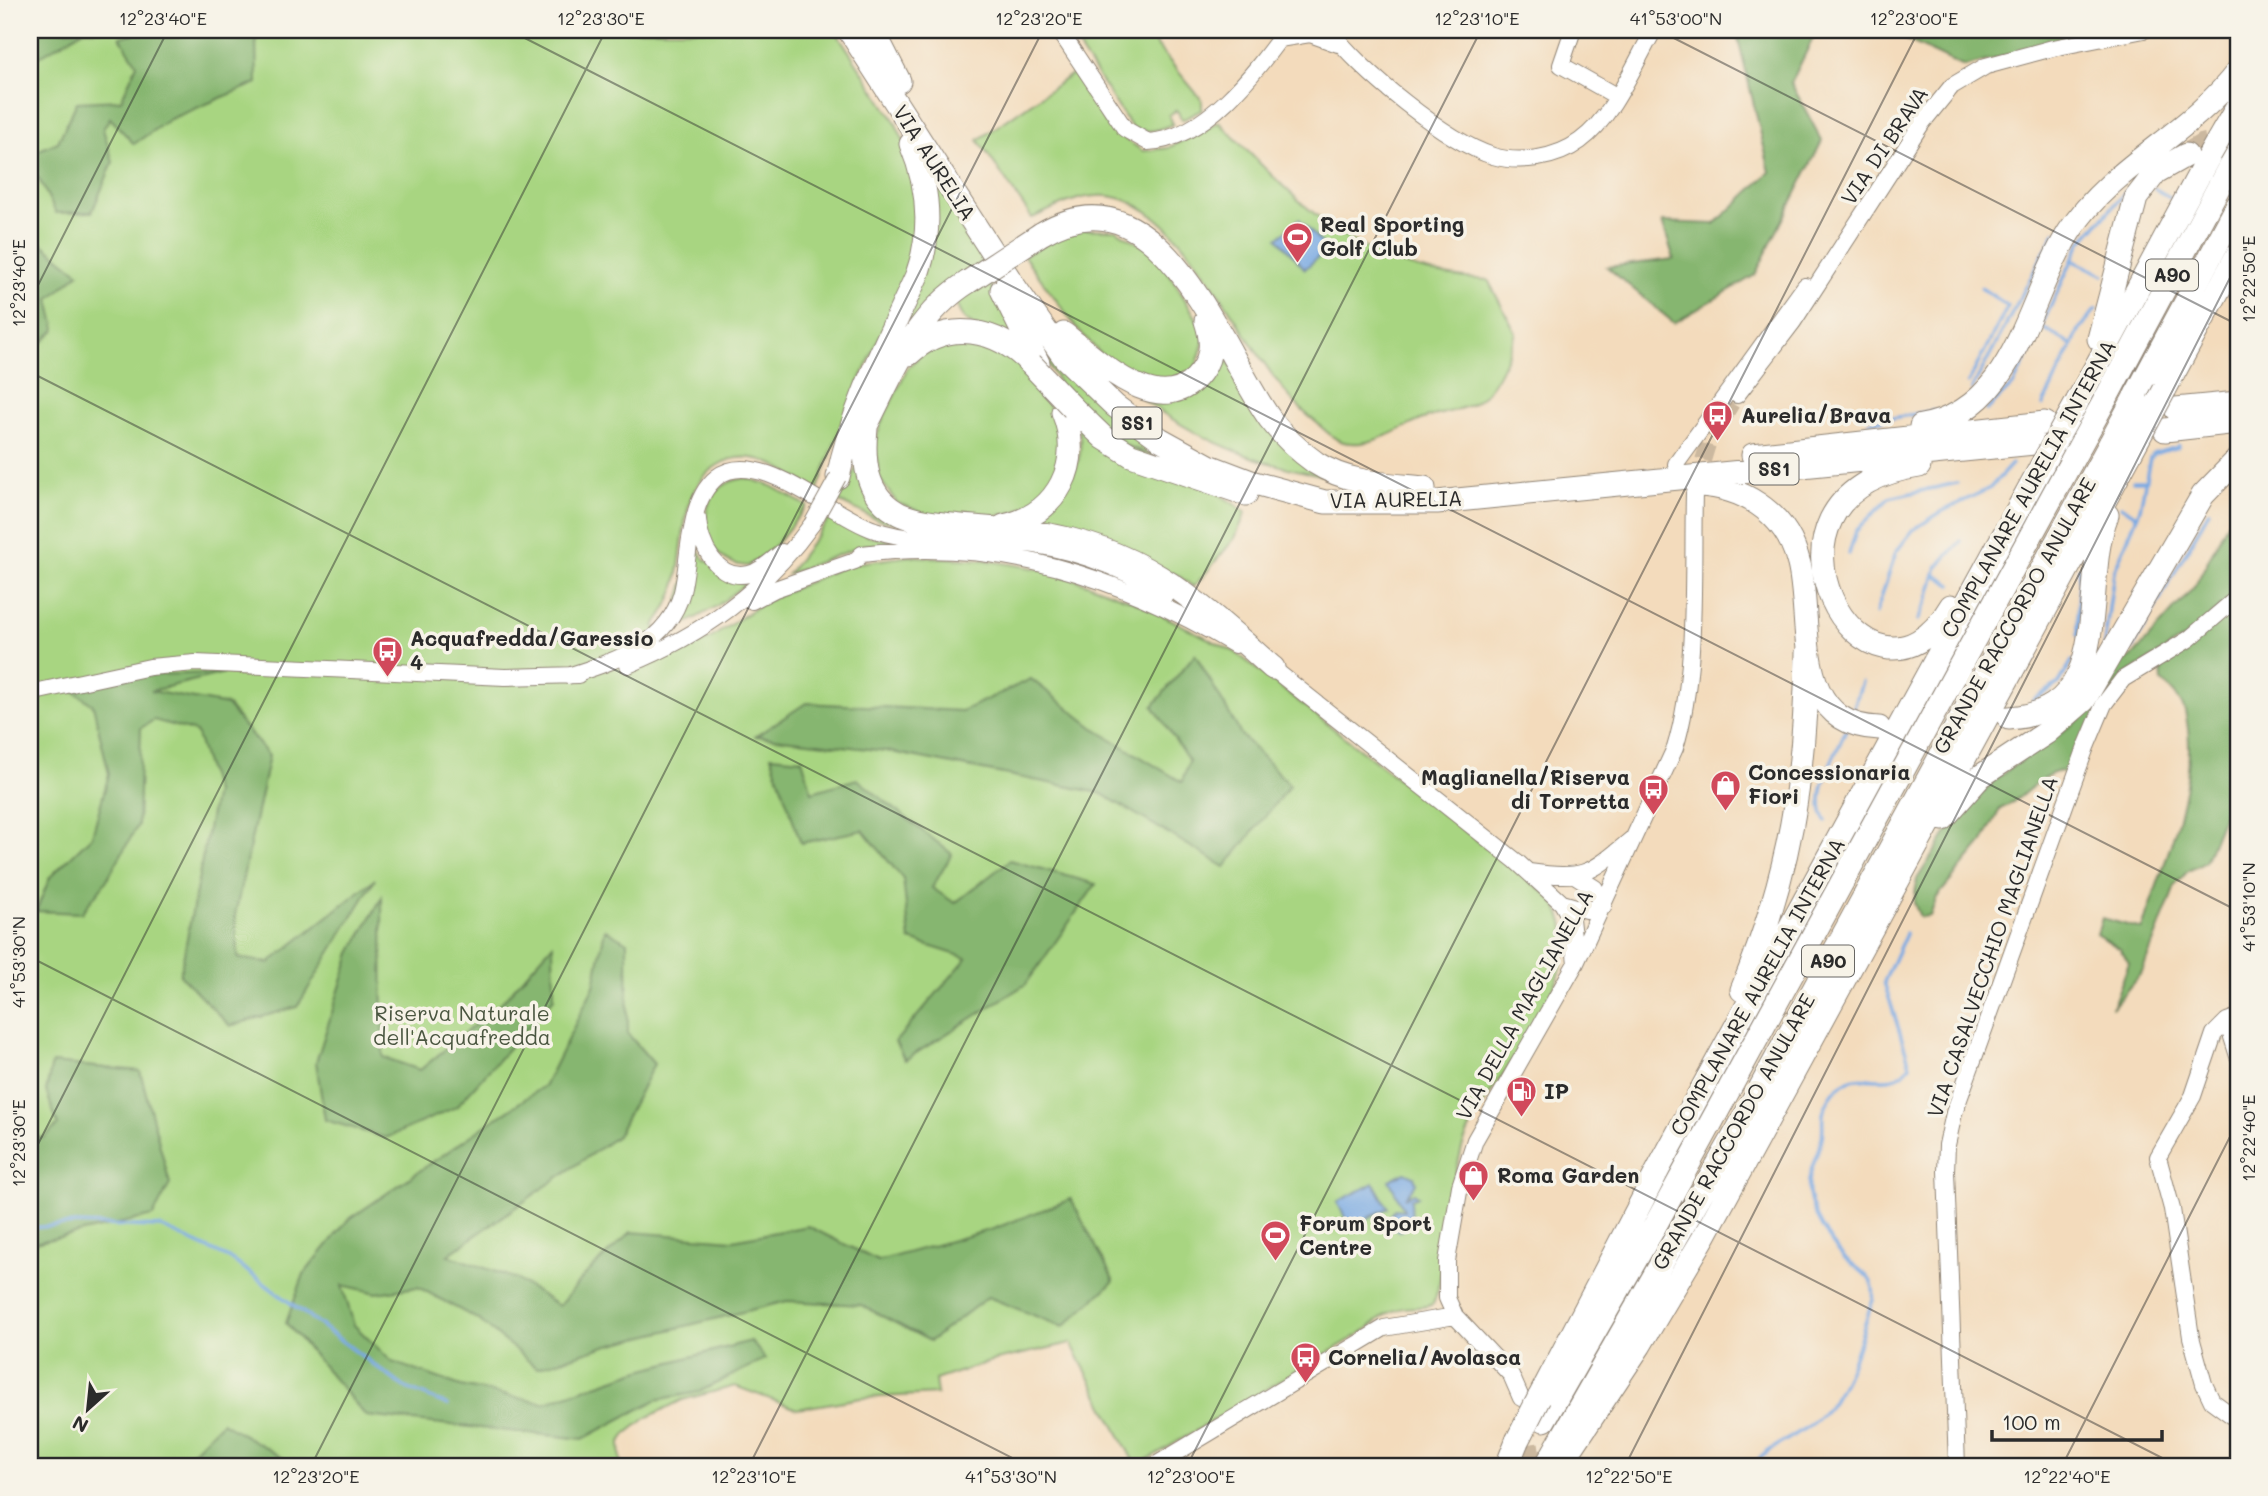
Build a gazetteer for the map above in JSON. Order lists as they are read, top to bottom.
{
  "streets": {
    "highway": [
      "VIA AURELIA",
      "A90",
      "SS1",
      "COMPLANARE AURELIA INTERNA",
      "GRANDE RACCORDO ANULARE"
    ],
    "street": ["VIA DI BRAVA", "VIA CASALVECCHIO MAGLIANELLA", "VIA DELLA MAGLIANELLA"]
  },
  "crossings": [
    ["VIA AURELIA", "COMPLANARE AURELIA INTERNA"],
    ["COMPLANARE AURELIA INTERNA", "GRANDE RACCORDO ANULARE"],
    ["COMPLANARE AURELIA INTERNA", "VIA DELLA MAGLIANELLA"],
    ["GRANDE RACCORDO ANULARE", "VIA DELLA MAGLIANELLA"]
  ],
  "parks": ["Riserva Naturale dell'Acquafredda"],
  "places": {
    "sports": ["Real Sporting Golf Club", "Forum Sport Centre"],
    "bus stop": [
      "Aurelia/Brava",
      "Acquafredda/Garessio 4",
      "Maglianella/Riserva di Torretta",
      "Cornelia/Avolasca"
    ],
    "shop": ["Concessionaria Fiori", "Roma Garden"],
    "fuel station": ["IP"]
  },
  "scale_bar": "100 m",
  "north": "bottom left",
  "coordinates": [
    "12°23'40\"E",
    "12°23'30\"E",
    "12°23'20\"E",
    "12°23'10\"E",
    "41°53'00\"N",
    "12°23'00\"E",
    "12°22'50\"E",
    "41°53'10\"N",
    "41°53'30\"N",
    "12°22'40\"E"
  ]
}
